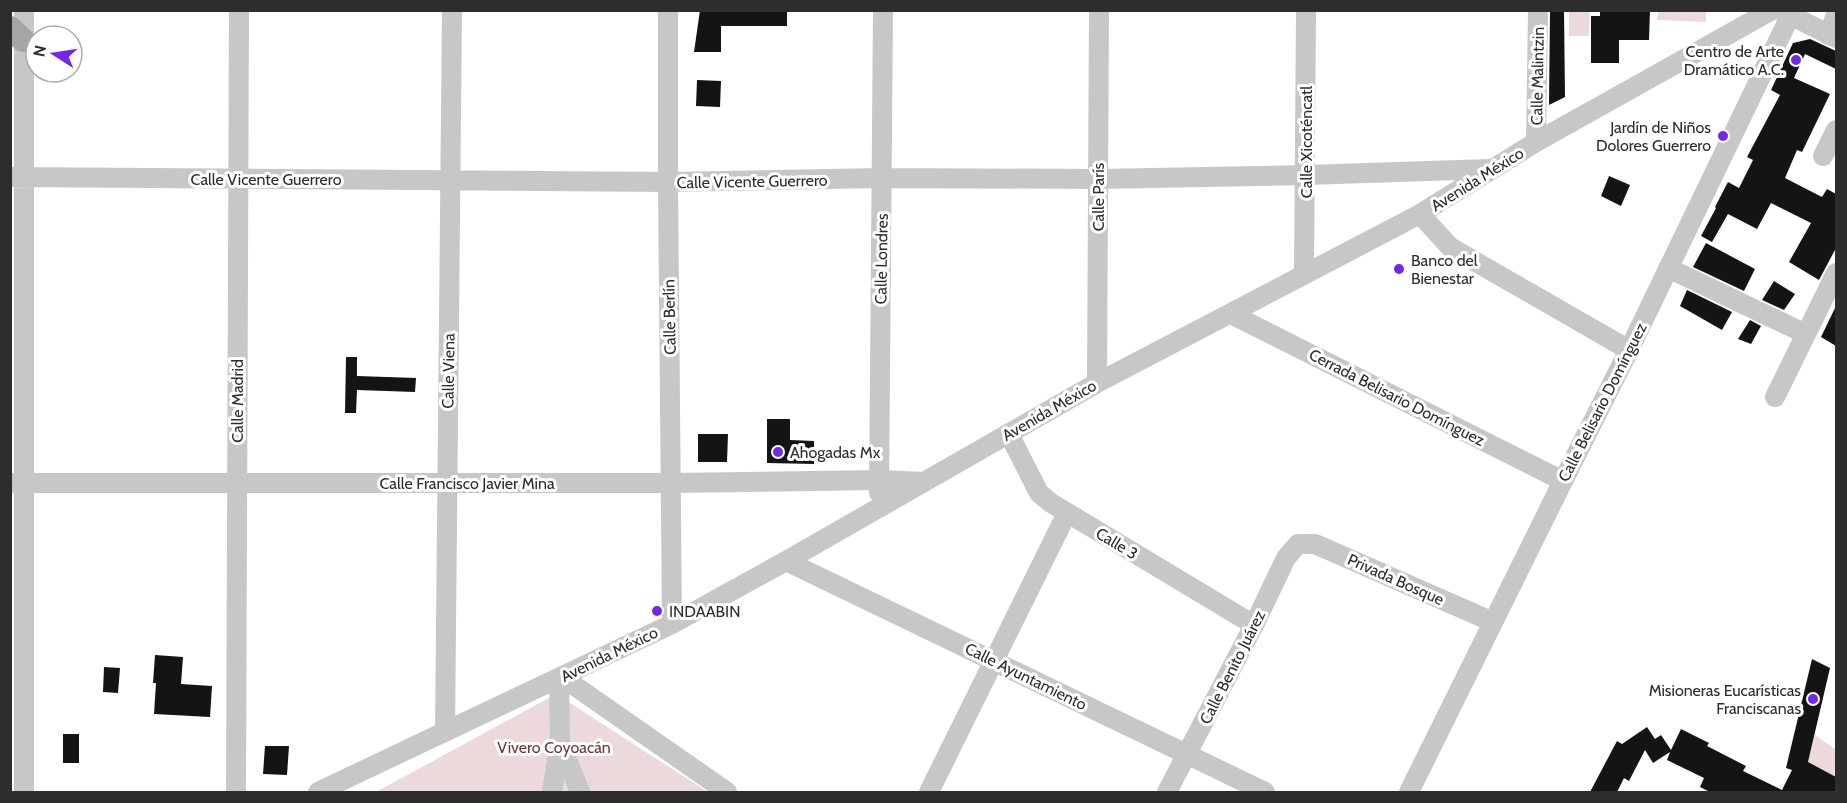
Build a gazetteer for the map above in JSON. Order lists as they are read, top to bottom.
{
  "streets": {
    "street": [
      "Calle Malintzin",
      "Calle Xicoténcatl",
      "Calle Vicente Guerrero",
      "Avenida México",
      "Calle París",
      "Calle Londres",
      "Calle Berlín",
      "Calle Viena",
      "Cerrada Belisario Domínguez",
      "Calle Madrid",
      "Calle Belisario Domínguez",
      "Calle Francisco Javier Mina",
      "Calle 3",
      "Privada Bosque",
      "Calle Benito Juárez",
      "Calle Ayuntamiento"
    ]
  },
  "crossings": [
    ["Calle Malintzin", "Avenida México"],
    ["Calle Xicoténcatl", "Calle Vicente Guerrero"],
    ["Calle Xicoténcatl", "Avenida México"],
    ["Calle Vicente Guerrero", "Avenida México"],
    ["Calle Vicente Guerrero", "Calle París"],
    ["Calle Vicente Guerrero", "Calle Londres"],
    ["Calle Vicente Guerrero", "Calle Berlín"],
    ["Calle Vicente Guerrero", "Calle Viena"],
    ["Calle Vicente Guerrero", "Calle Madrid"],
    ["Avenida México", "Calle París"],
    ["Avenida México", "Calle Londres"],
    ["Avenida México", "Calle Berlín"],
    ["Avenida México", "Calle Viena"],
    ["Avenida México", "Cerrada Belisario Domínguez"],
    ["Avenida México", "Calle Francisco Javier Mina"],
    ["Avenida México", "Calle 3"],
    ["Avenida México", "Calle Ayuntamiento"],
    ["Calle Londres", "Calle Francisco Javier Mina"],
    ["Calle Berlín", "Calle Francisco Javier Mina"],
    ["Calle Viena", "Calle Francisco Javier Mina"],
    ["Cerrada Belisario Domínguez", "Calle Belisario Domínguez"],
    ["Calle Madrid", "Calle Francisco Javier Mina"],
    ["Calle Belisario Domínguez", "Privada Bosque"],
    ["Calle 3", "Calle Benito Juárez"],
    ["Privada Bosque", "Calle Benito Juárez"],
    ["Calle Benito Juárez", "Calle Ayuntamiento"]
  ],
  "parks": ["Vivero Coyoacán"],
  "places": [
    "Centro de Arte Dramático A.C.",
    "Jardín de Niños Dolores Guerrero",
    "Banco del Bienestar",
    "Ahogadas Mx",
    "INDAABIN",
    "Misioneras Eucarísticas Franciscanas"
  ],
  "north": "left"
}
